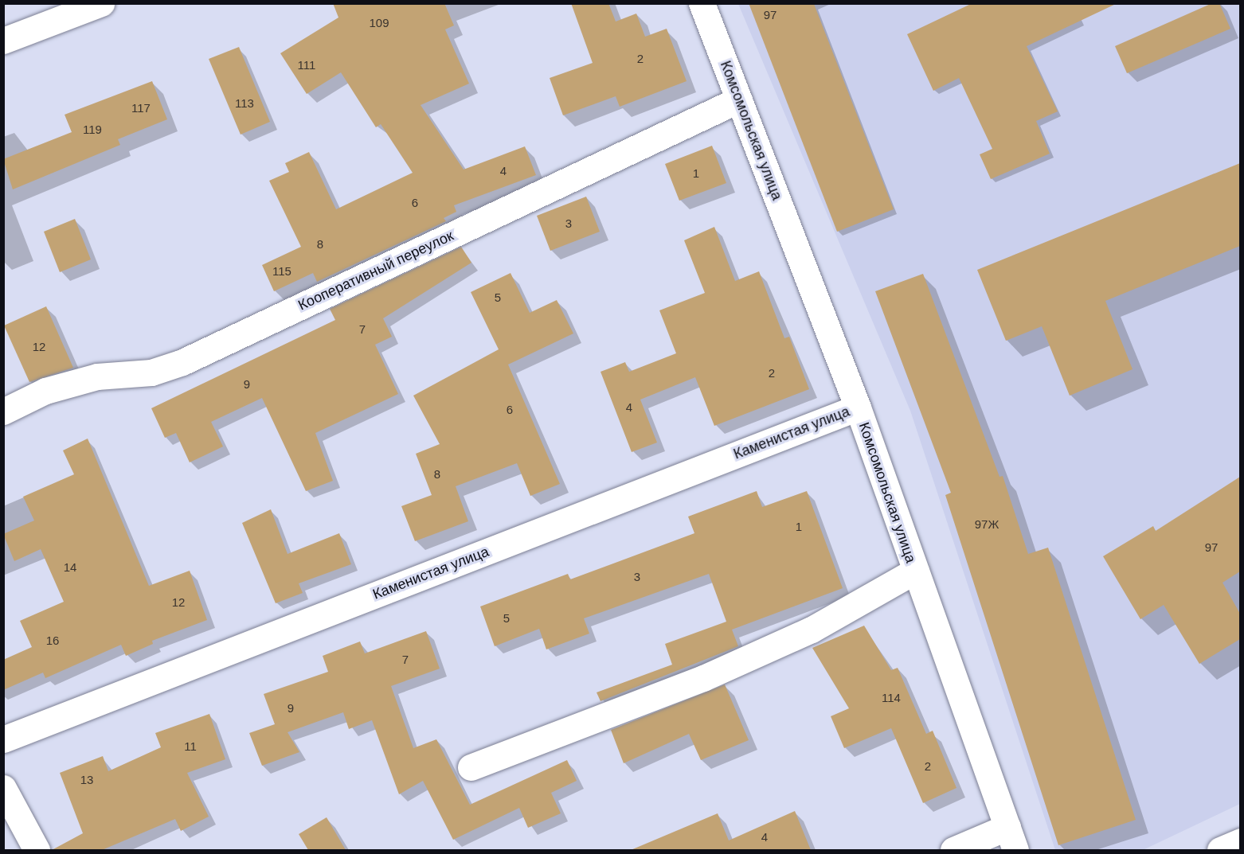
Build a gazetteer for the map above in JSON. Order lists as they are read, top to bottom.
{
  "streets": {
    "street": ["Комсомольская улица", "Кооперативный переулок", "Каменистая улица"]
  },
  "crossings": [
    ["Комсомольская улица", "Кооперативный переулок"],
    ["Комсомольская улица", "Каменистая улица"]
  ],
  "house_numbers": [
    "97",
    "109",
    "2",
    "111",
    "113",
    "117",
    "119",
    "4",
    "1",
    "6",
    "3",
    "8",
    "115",
    "5",
    "7",
    "12",
    "2",
    "9",
    "4",
    "6",
    "8",
    "97Ж",
    "1",
    "97",
    "14",
    "3",
    "12",
    "5",
    "16",
    "7",
    "114",
    "9",
    "11",
    "2",
    "13",
    "4"
  ]
}
